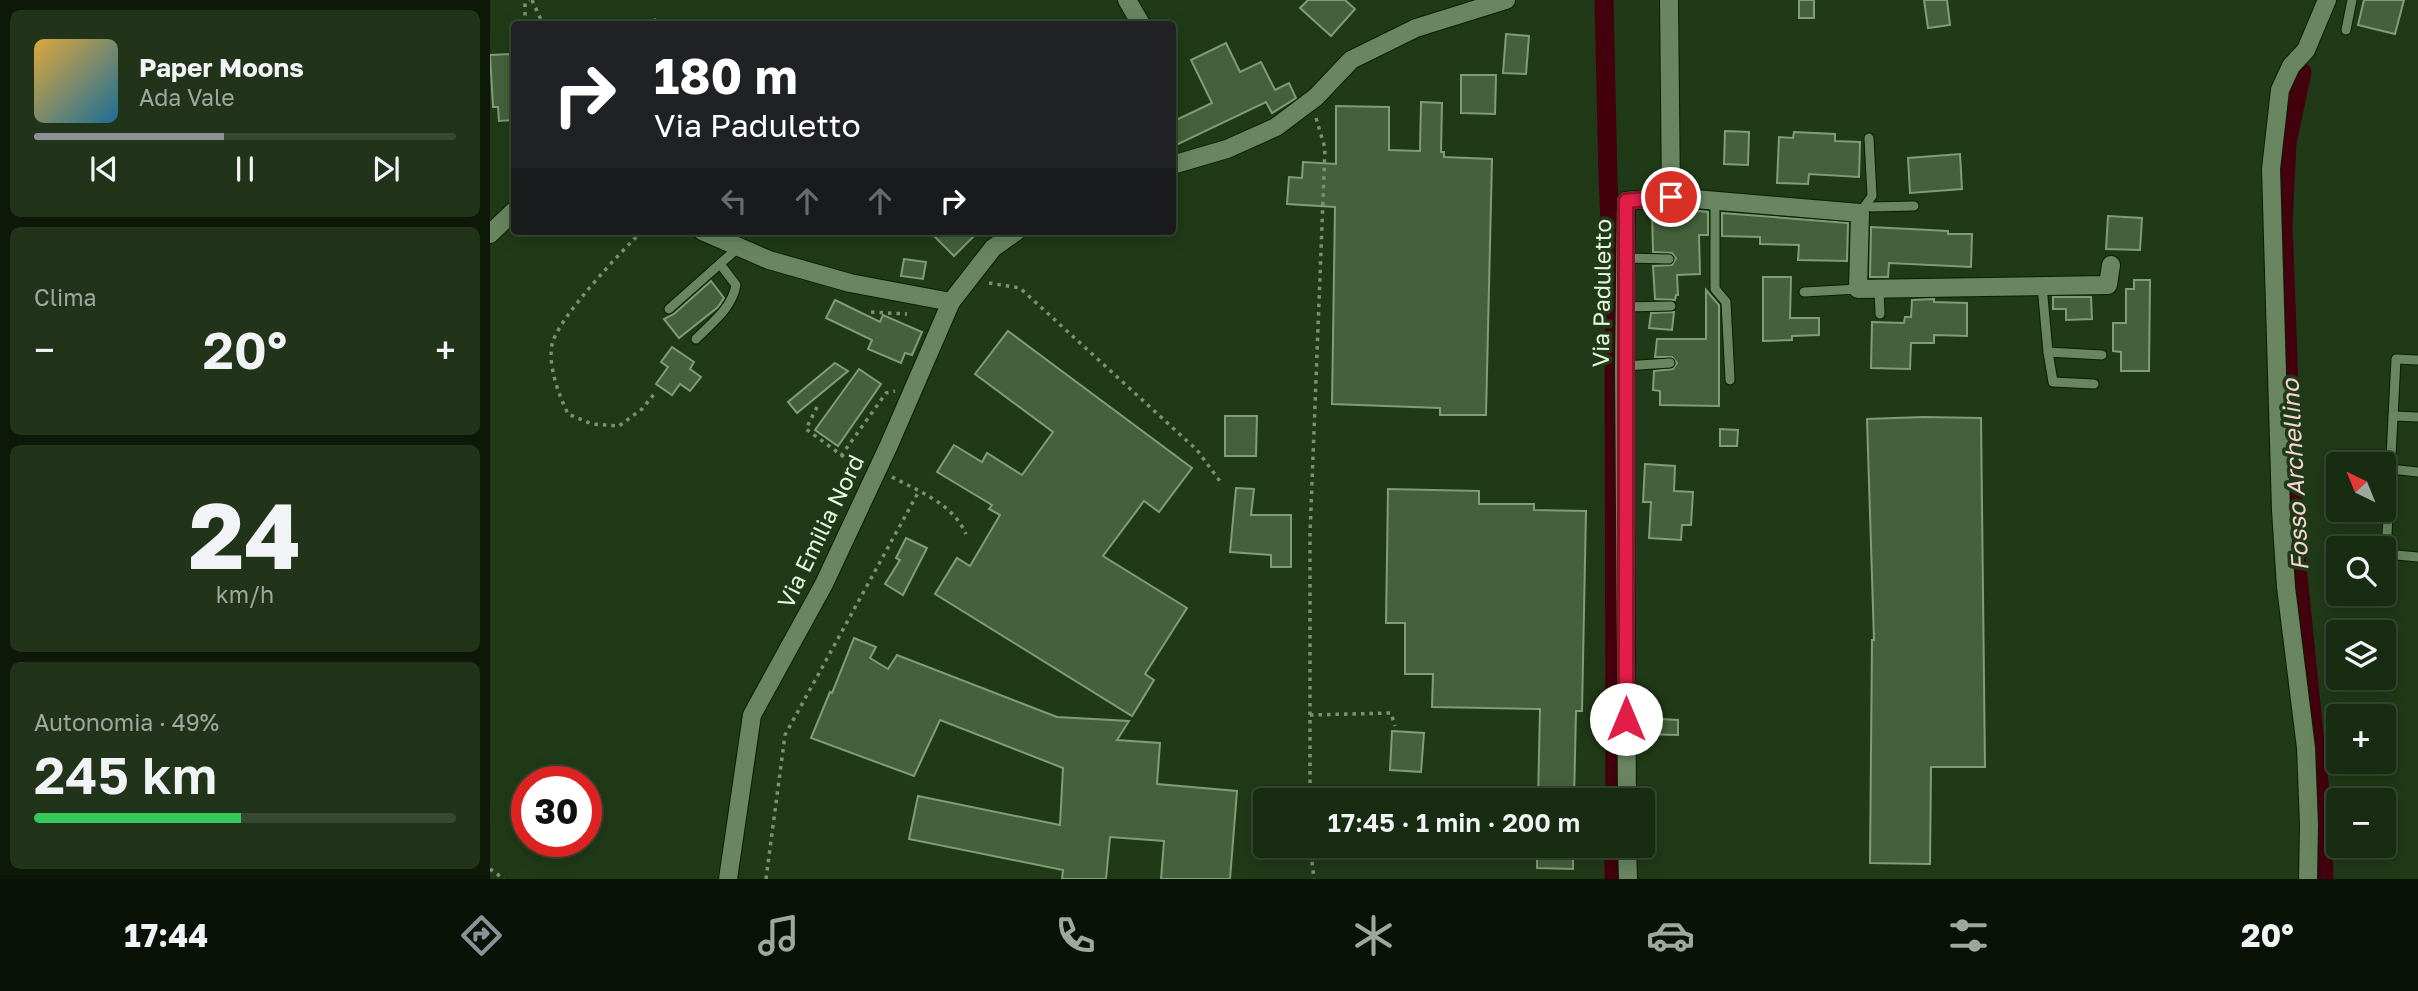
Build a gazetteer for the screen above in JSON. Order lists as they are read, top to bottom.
{
  "streets": {
    "street": ["Via Paduletto", "Via Emilia Nord"]
  },
  "water": ["Fosso Archellino"],
  "north": "top left",
  "page": {
    "turn": ["180 m", "Via Paduletto"],
    "song": ["Paper Moons", "Ada Vale"],
    "tile": [
      "Clima",
      ["24", "km/h"],
      ["Autonomia · 49%", "245 km"]
    ],
    "heat": ["−", "20°", "+"],
    "map_buttons": ["+", "−"],
    "limit": "30",
    "trip": "17:45 · 1 min · 200 m",
    "tabs": ["17:44", "20°"]
  }
}
